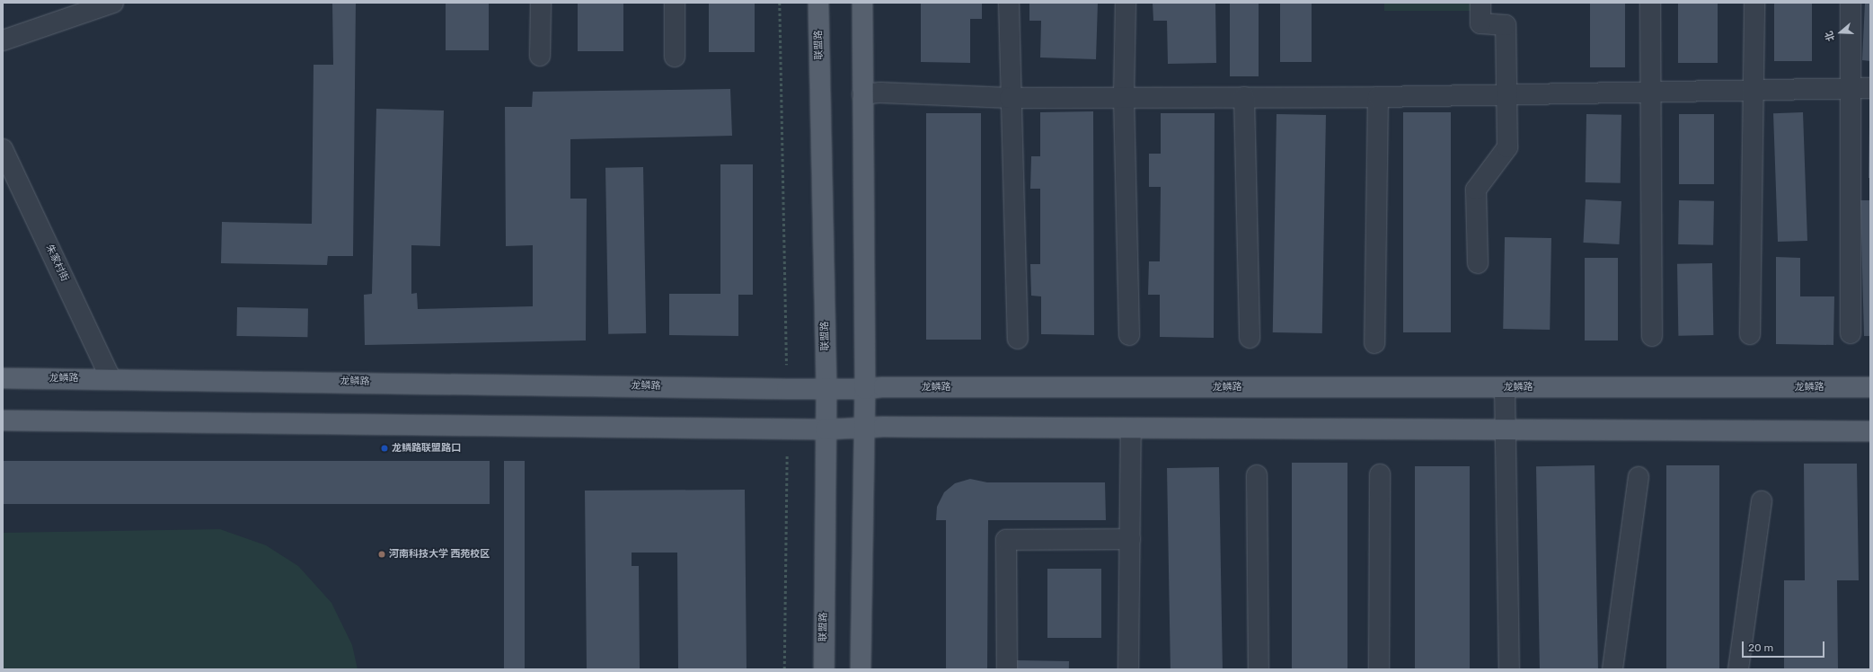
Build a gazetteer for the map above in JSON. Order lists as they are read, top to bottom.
{
  "streets": {
    "main road": ["联盟路", "龙鳞路"],
    "street": ["朱家村街"]
  },
  "crossings": [
    ["联盟路", "龙鳞路"],
    ["朱家村街", "龙鳞路"]
  ],
  "places": ["龙鳞路联盟路口", "河南科技大学 西苑校区"],
  "scale_bar": "20 m",
  "north": "left"
}
